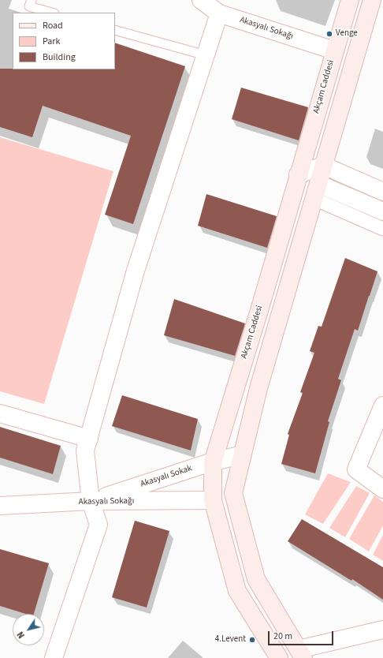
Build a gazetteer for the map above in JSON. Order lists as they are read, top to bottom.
{
  "streets": {
    "main road": ["Akçam Caddesi"],
    "street": ["Akasyalı Sokağı", "Akasyalı Sokak"]
  },
  "crossings": [
    ["Akasyalı Sokağı", "Akçam Caddesi"],
    ["Akasyalı Sokağı", "Akasyalı Sokak"],
    ["Akçam Caddesi", "Akasyalı Sokak"]
  ],
  "places": ["Venge", "4.Levent"],
  "legend": ["Road", "Park", "Building"],
  "scale_bar": "20 m",
  "north": "bottom left"
}
